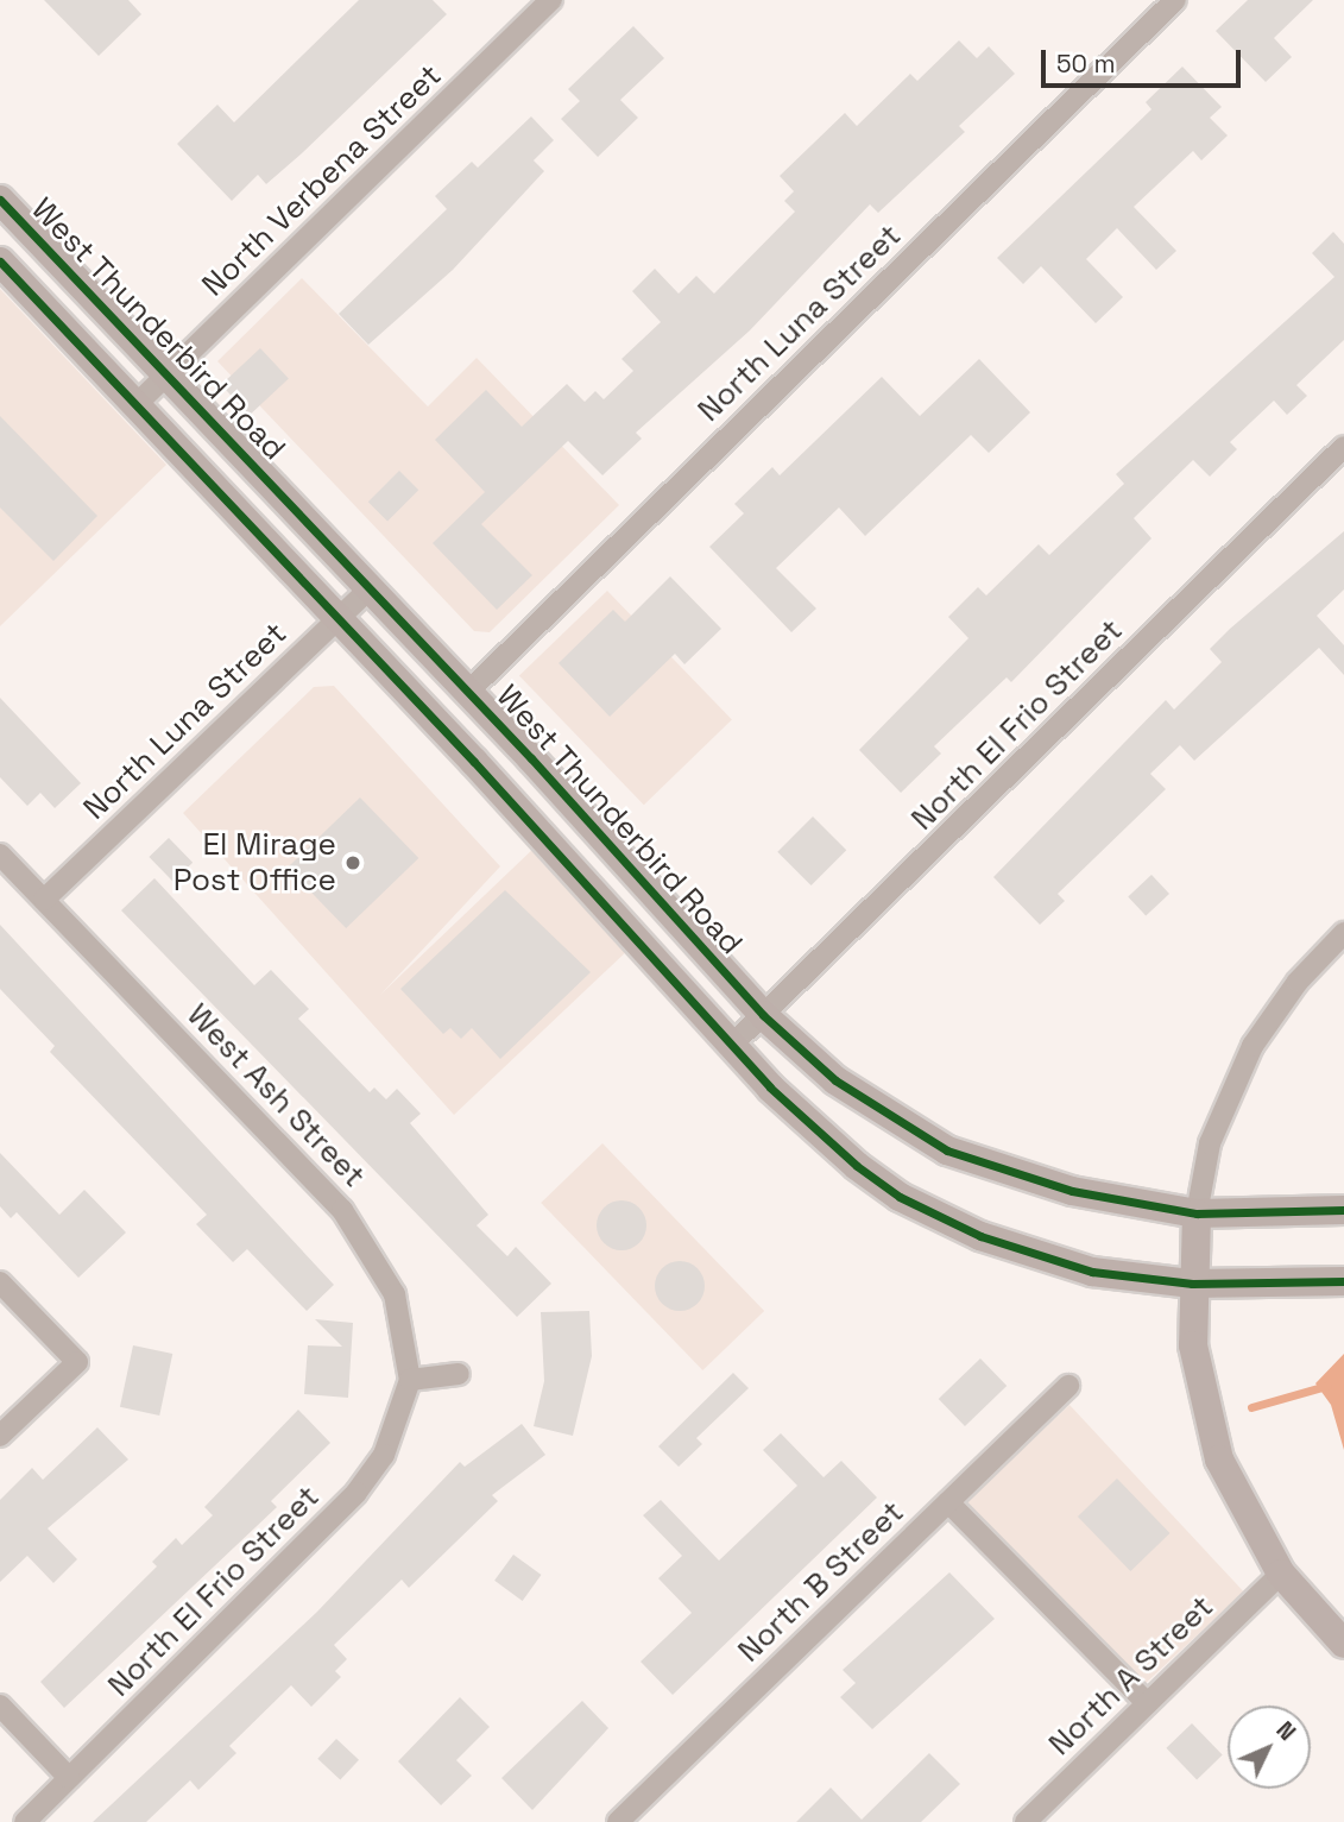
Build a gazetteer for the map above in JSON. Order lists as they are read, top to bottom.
{
  "streets": {
    "main road": ["West Thunderbird Road"],
    "street": [
      "North Verbena Street",
      "North Luna Street",
      "North El Frio Street",
      "West Ash Street",
      "North B Street",
      "North A Street"
    ]
  },
  "crossings": [
    ["North Verbena Street", "West Thunderbird Road"],
    ["North Luna Street", "West Thunderbird Road"],
    ["North Luna Street", "West Ash Street"],
    ["West Thunderbird Road", "North El Frio Street"],
    ["North El Frio Street", "West Ash Street"]
  ],
  "places": ["El Mirage Post Office"],
  "scale_bar": "50 m",
  "north": "top right"
}
